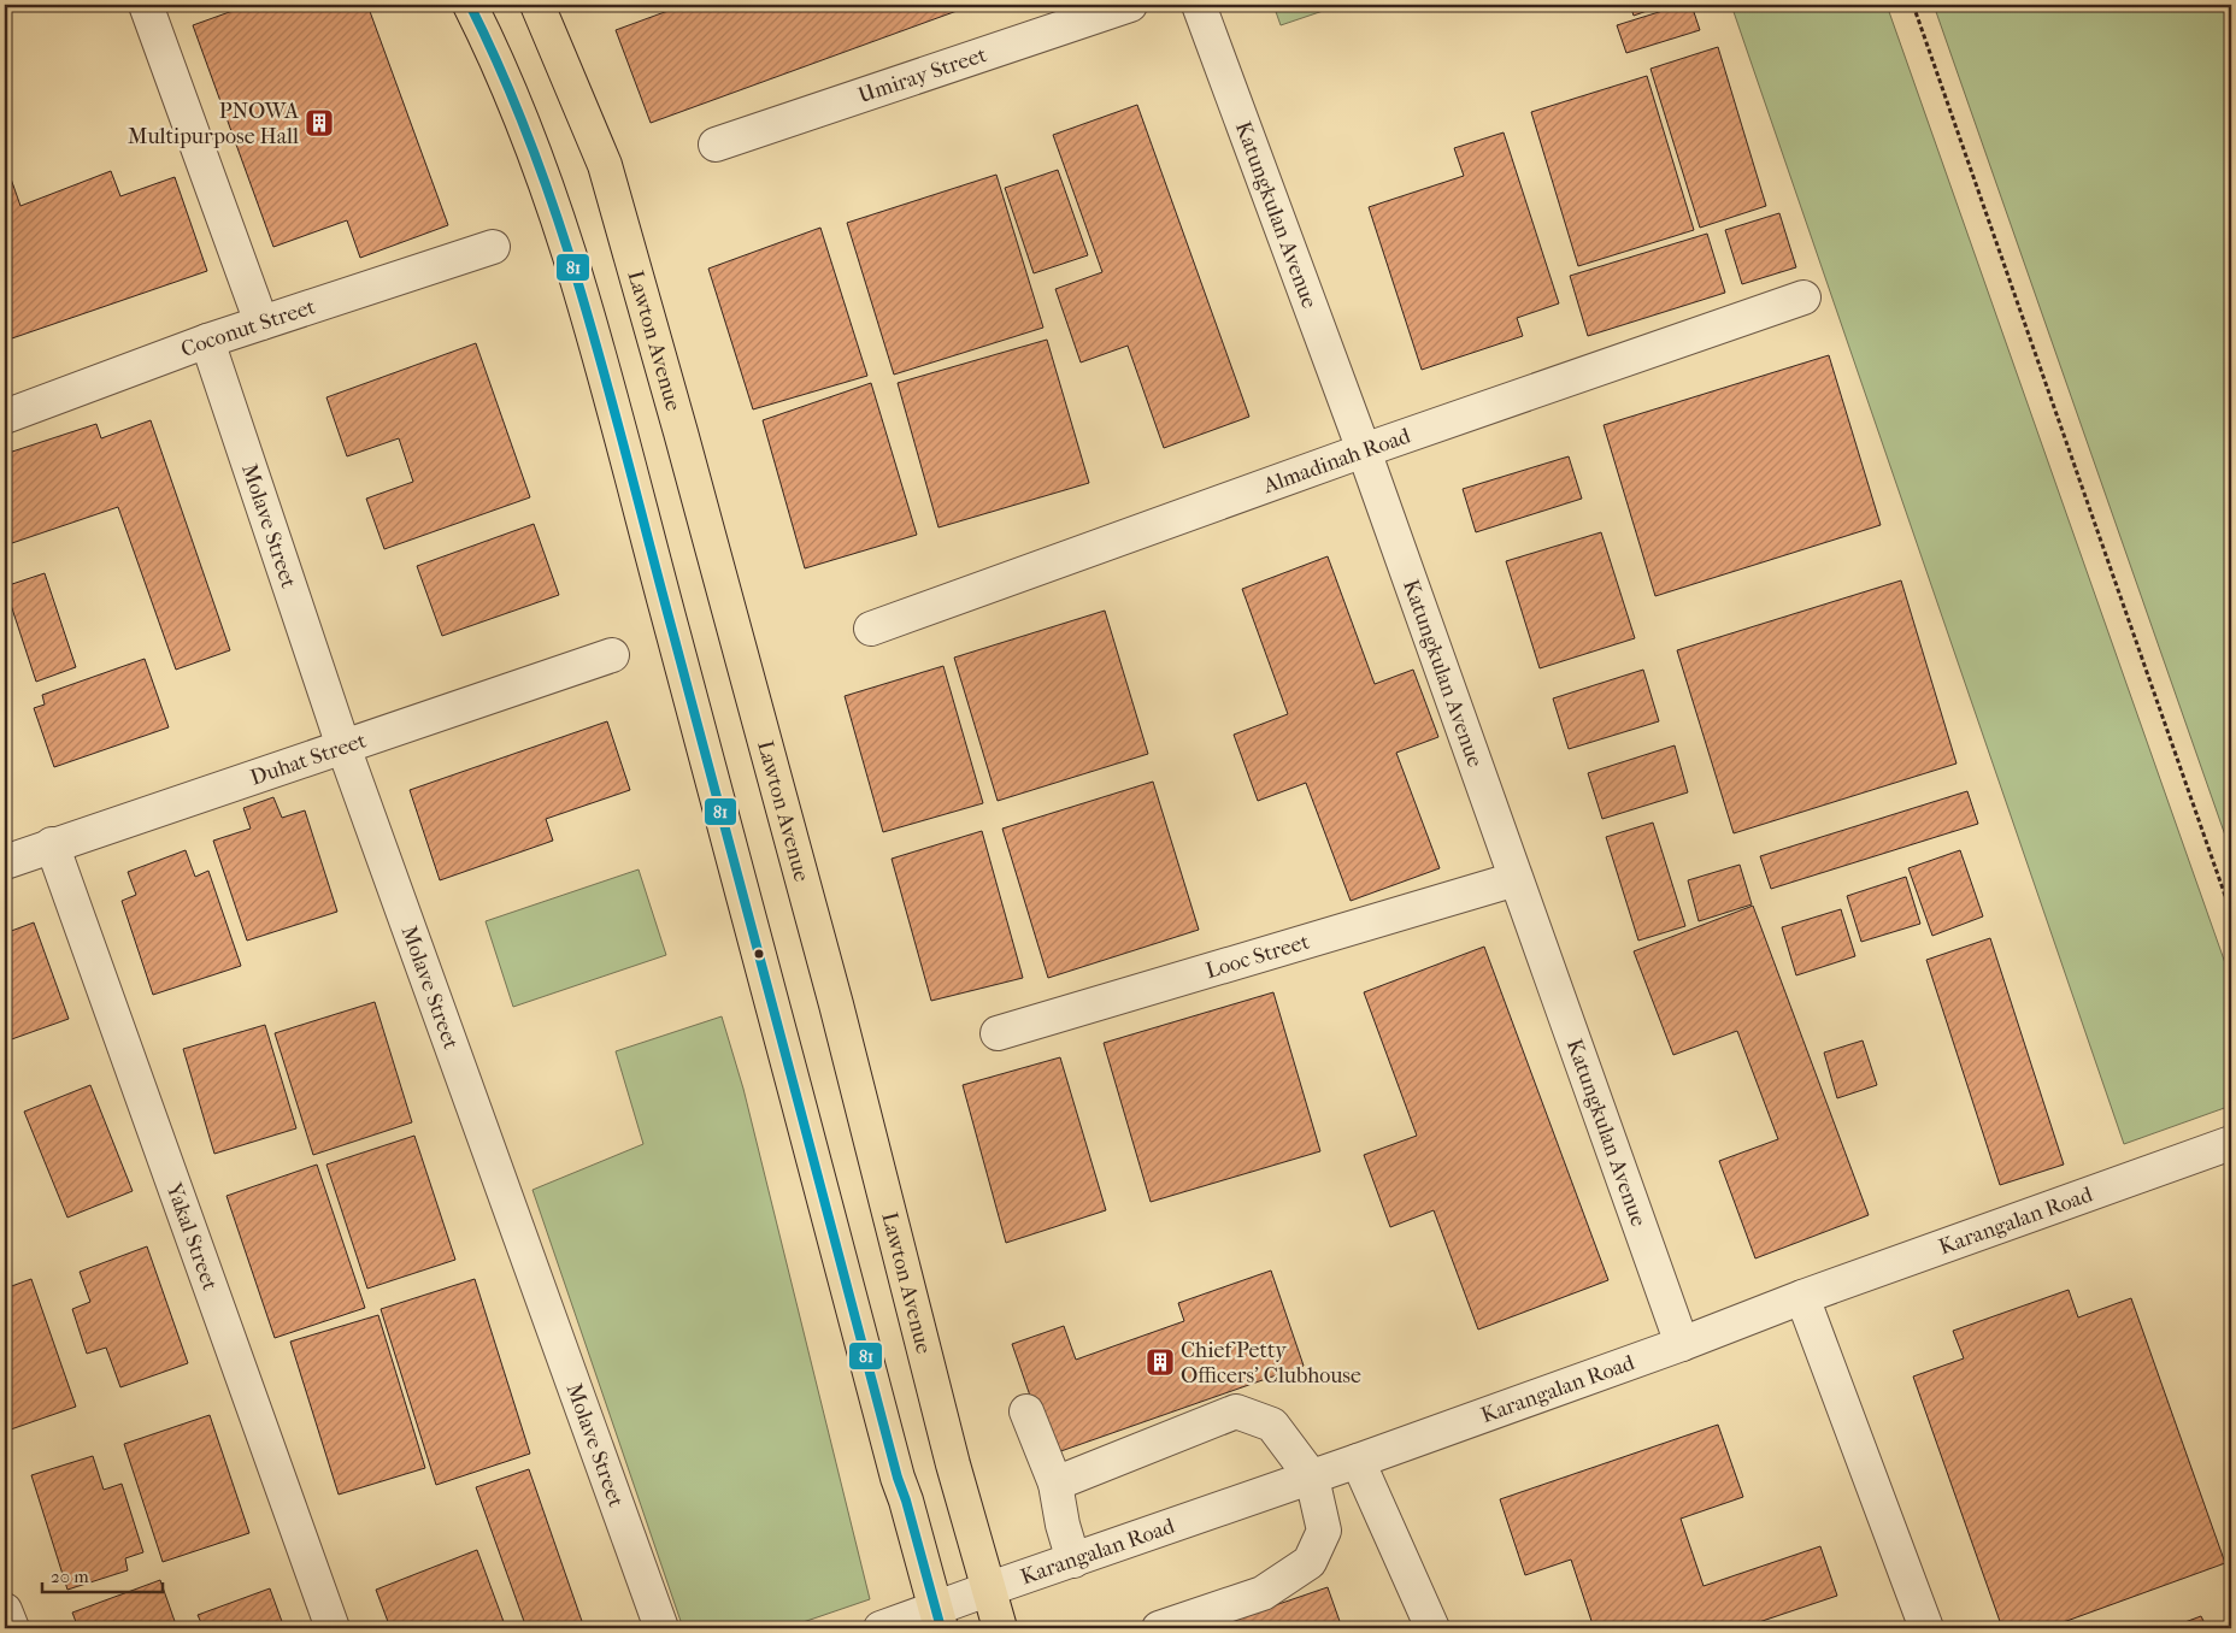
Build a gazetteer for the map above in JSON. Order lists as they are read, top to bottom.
{
  "streets": {
    "main road": ["Lawton Avenue"],
    "street": [
      "Umiray Street",
      "Katungkulan Avenue",
      "Coconut Street",
      "Almadinah Road",
      "Molave Street",
      "Duhat Street",
      "Looc Street",
      "Karangalan Road",
      "Yakal Street"
    ]
  },
  "crossings": [
    ["Katungkulan Avenue", "Almadinah Road"],
    ["Katungkulan Avenue", "Looc Street"],
    ["Katungkulan Avenue", "Karangalan Road"],
    ["Coconut Street", "Molave Street"],
    ["Lawton Avenue", "Karangalan Road"],
    ["Molave Street", "Duhat Street"],
    ["Duhat Street", "Yakal Street"]
  ],
  "places": {
    "building": ["PNOWA Multipurpose Hall", "Chief Petty Officers' Clubhouse"]
  },
  "lines": ["transit line 81"],
  "scale_bar": "20 m"
}
